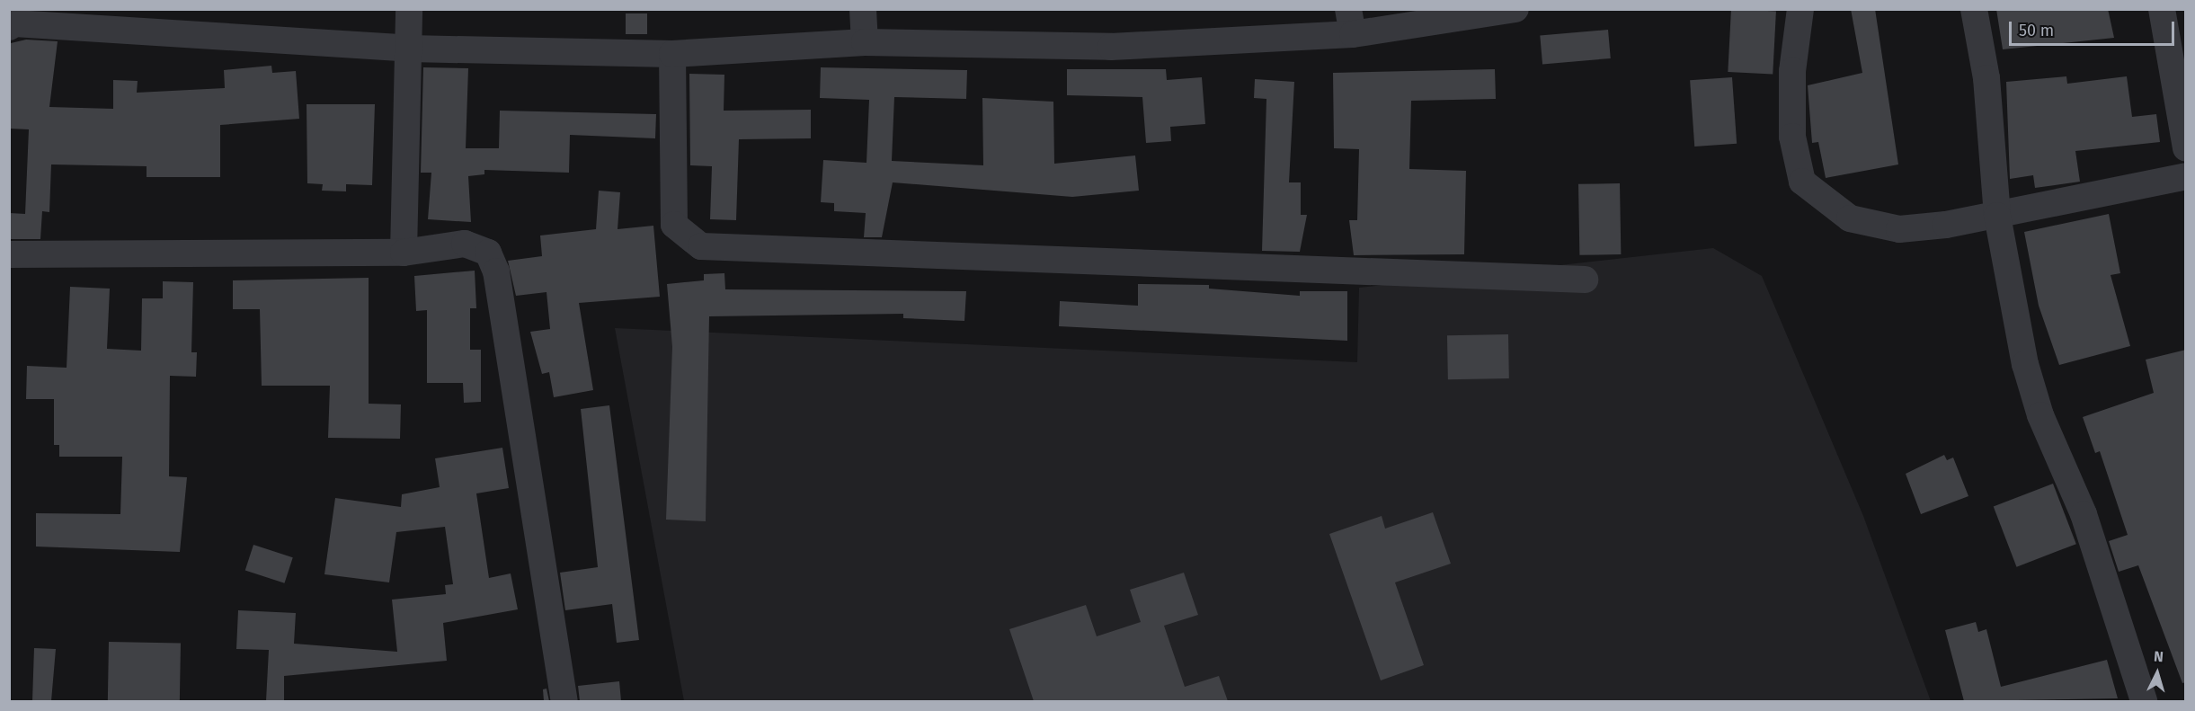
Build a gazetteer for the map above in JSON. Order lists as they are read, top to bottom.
{
  "scale_bar": "50 m",
  "north": "top"
}
